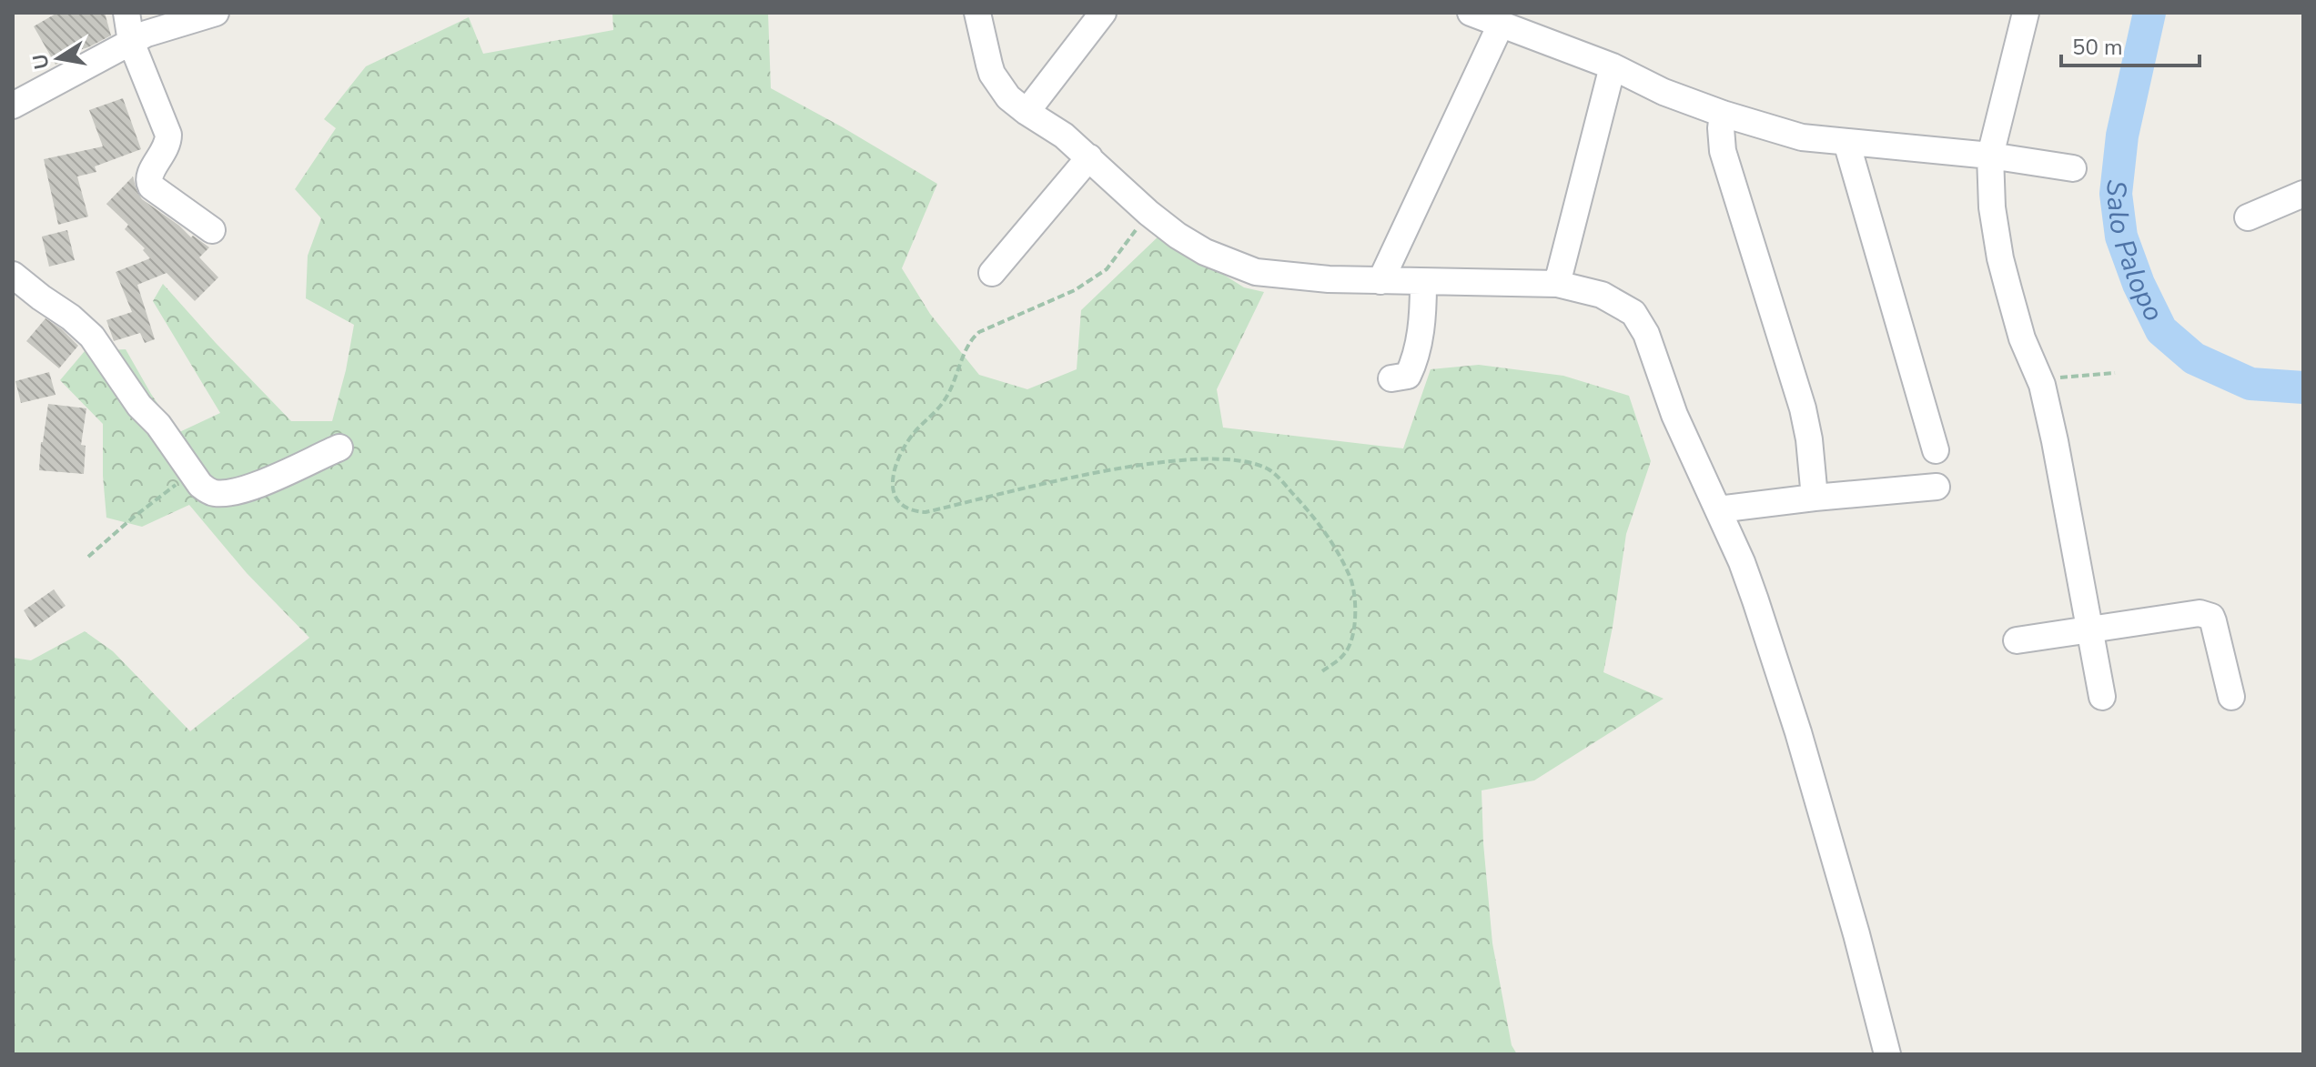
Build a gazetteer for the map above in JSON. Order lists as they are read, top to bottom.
{
  "water": ["Salo Palopo"],
  "scale_bar": "50 m",
  "north": "left"
}
